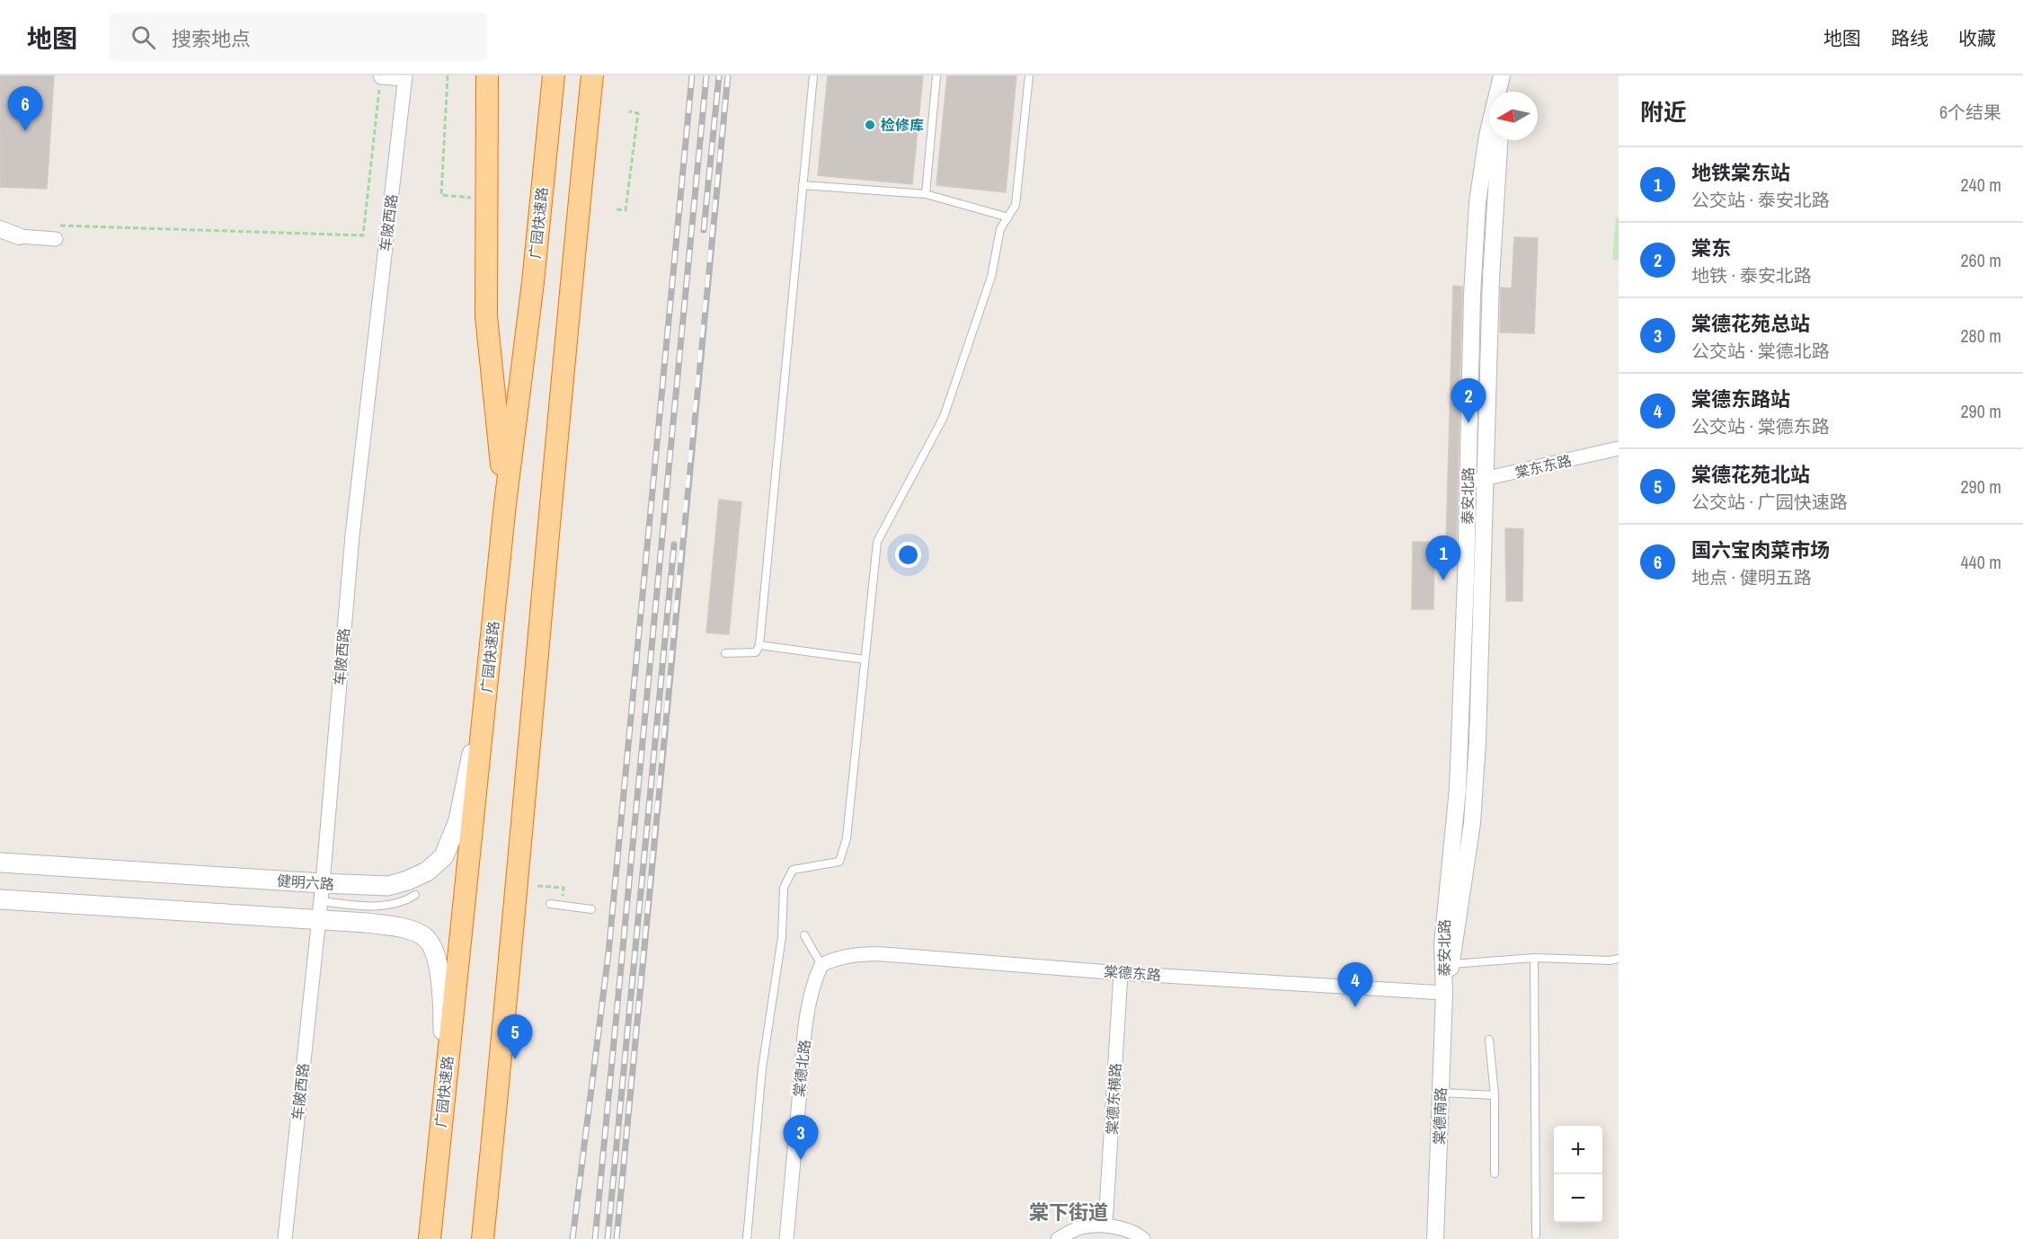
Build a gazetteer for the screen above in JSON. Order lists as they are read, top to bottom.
{
  "streets": {
    "highway": ["广园快速路"],
    "main road": ["健明六路"],
    "street": [
      "车陂西路",
      "棠东东路",
      "泰安北路",
      "棠德东路",
      "棠德北路",
      "棠德东横路",
      "棠德南路"
    ]
  },
  "crossings": [
    ["车陂西路", "健明六路"],
    ["广园快速路", "健明六路"],
    ["棠东东路", "泰安北路"],
    ["泰安北路", "棠德东路"],
    ["泰安北路", "棠德南路"],
    ["棠德东路", "棠德北路"],
    ["棠德东路", "棠德东横路"],
    ["棠德东路", "棠德南路"]
  ],
  "districts": ["棠下街道"],
  "places": ["检修库"],
  "north": "left",
  "page": {
    "header": "地图",
    "search": "搜索地点",
    "nav": ["地图", "路线", "收藏"],
    "heading": ["附近", "6个结果"],
    "pins": [
      "6",
      "2",
      "1",
      "4",
      "5",
      "3"
    ],
    "list": [
      {
        "mark": "1",
        "name": "地铁棠东站",
        "note": "公交站 · 泰安北路",
        "value": "240 m"
      },
      {
        "mark": "2",
        "name": "棠东",
        "note": "地铁 · 泰安北路",
        "value": "260 m"
      },
      {
        "mark": "3",
        "name": "棠德花苑总站",
        "note": "公交站 · 棠德北路",
        "value": "280 m"
      },
      {
        "mark": "4",
        "name": "棠德东路站",
        "note": "公交站 · 棠德东路",
        "value": "290 m"
      },
      {
        "mark": "5",
        "name": "棠德花苑北站",
        "note": "公交站 · 广园快速路",
        "value": "290 m"
      },
      {
        "mark": "6",
        "name": "国六宝肉菜市场",
        "note": "地点 · 健明五路",
        "value": "440 m"
      }
    ],
    "map_buttons": ["+", "−"]
  }
}
